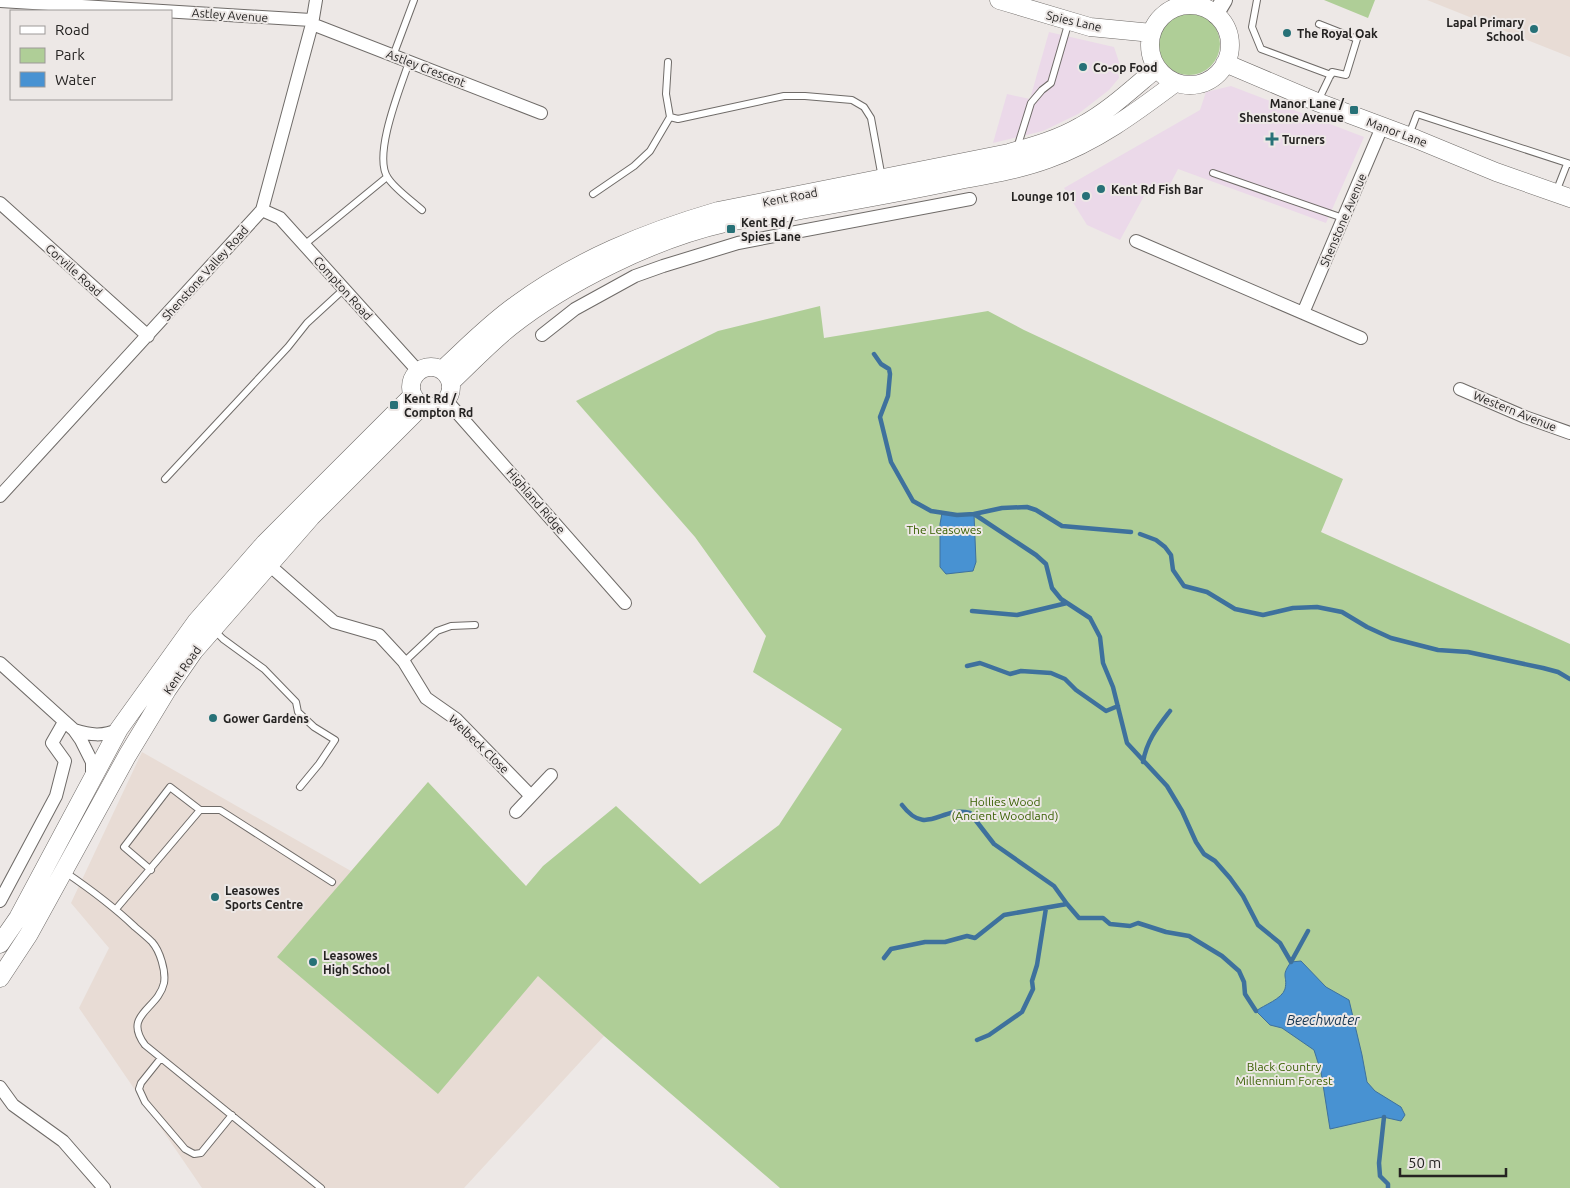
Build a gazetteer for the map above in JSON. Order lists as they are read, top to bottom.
{
  "streets": {
    "main road": ["Spies Lane", "Manor Lane", "Kent Road"],
    "street": [
      "Astley Avenue",
      "Astley Crescent",
      "Shenstone Avenue",
      "Corville Road",
      "Shenstone Valley Road",
      "Compton Road",
      "Western Avenue",
      "Highland Ridge",
      "Welbeck Close"
    ]
  },
  "crossings": [
    ["Astley Avenue", "Astley Crescent"],
    ["Astley Avenue", "Shenstone Valley Road"],
    ["Spies Lane", "Manor Lane"],
    ["Spies Lane", "Kent Road"],
    ["Astley Crescent", "Shenstone Valley Road"],
    ["Manor Lane", "Kent Road"],
    ["Manor Lane", "Shenstone Avenue"],
    ["Kent Road", "Compton Road"],
    ["Kent Road", "Highland Ridge"],
    ["Kent Road", "Welbeck Close"],
    ["Corville Road", "Shenstone Valley Road"],
    ["Shenstone Valley Road", "Compton Road"],
    ["Compton Road", "Highland Ridge"]
  ],
  "water": ["Beechwater"],
  "parks": ["The Leasowes", "Hollies Wood (Ancient Woodland)", "Black Country Millennium Forest"],
  "places": {
    "other": [
      "Lapal Primary School",
      "The Royal Oak",
      "Co-op Food",
      "Kent Rd Fish Bar",
      "Lounge 101",
      "Gower Gardens",
      "Leasowes Sports Centre",
      "Leasowes High School"
    ],
    "transit": ["Manor Lane / Shenstone Avenue", "Kent Rd / Spies Lane", "Kent Rd / Compton Rd"],
    "health": ["Turners"]
  },
  "legend": ["Road", "Park", "Water"],
  "scale_bar": "50 m"
}
